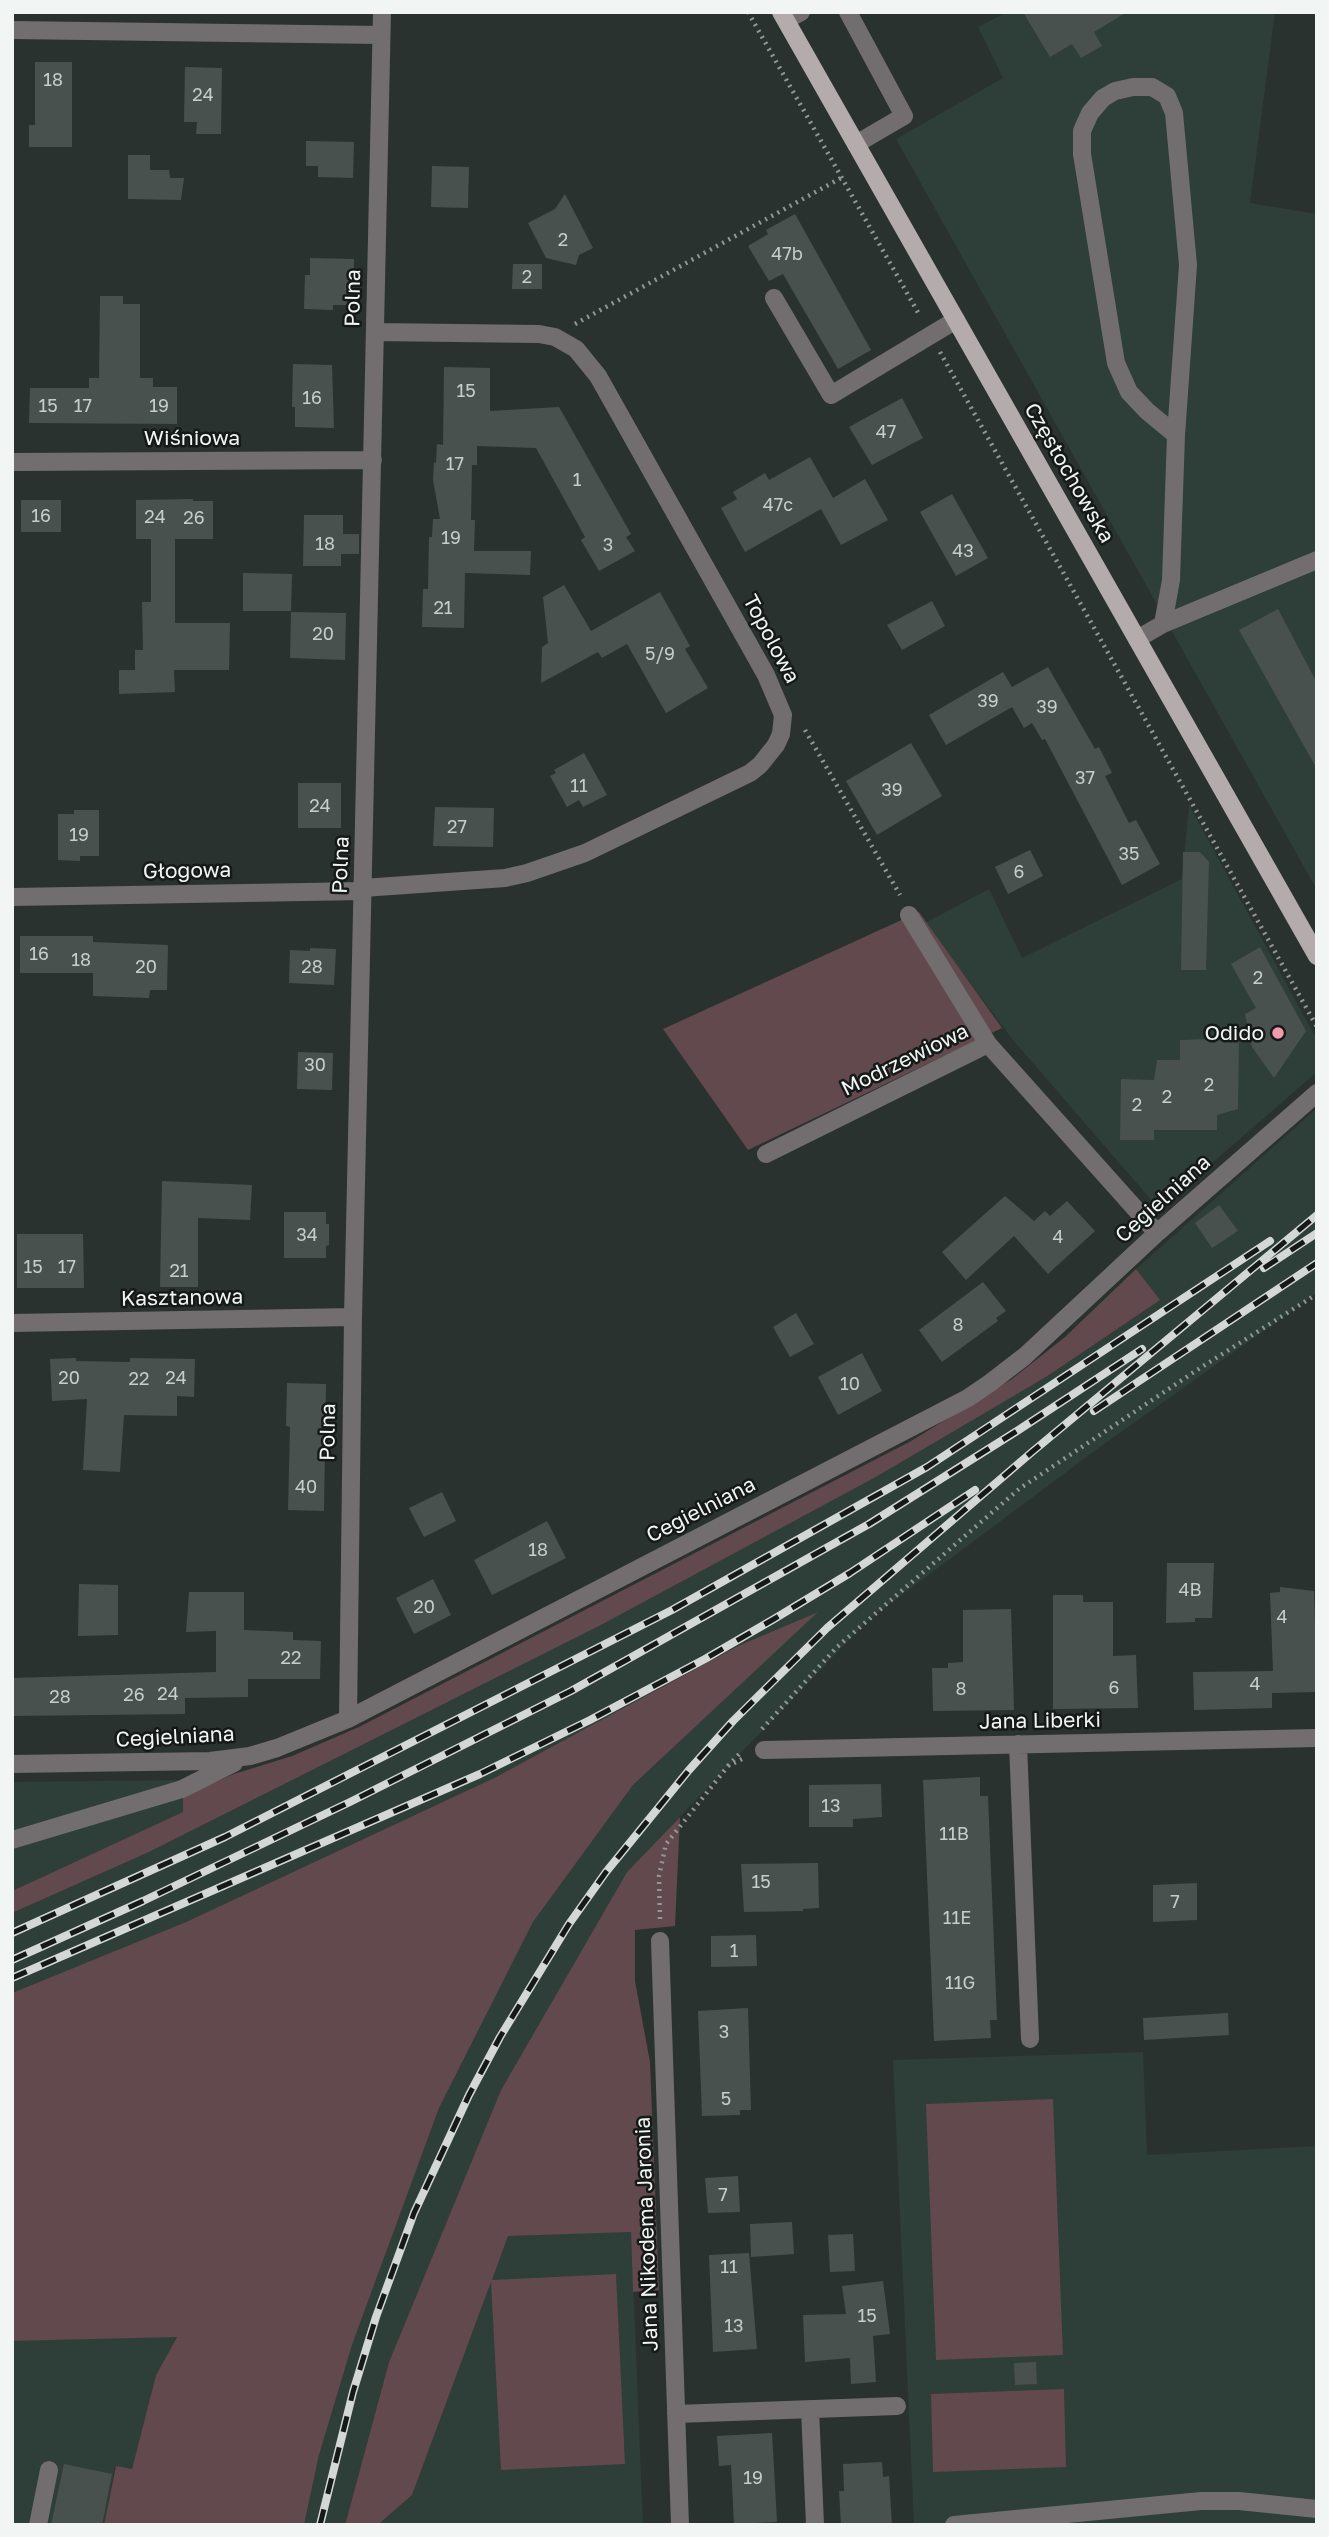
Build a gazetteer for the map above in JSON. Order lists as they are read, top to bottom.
{
  "streets": {
    "main road": ["Częstochowska"],
    "street": [
      "Polna",
      "Wiśniowa",
      "Topolowa",
      "Głogowa",
      "Modrzewiowa",
      "Cegielniana",
      "Kasztanowa",
      "Jana Liberki",
      "Jana Nikodema Jaronia"
    ]
  },
  "crossings": [
    ["Polna", "Wiśniowa"],
    ["Polna", "Topolowa"],
    ["Polna", "Głogowa"],
    ["Polna", "Cegielniana"],
    ["Polna", "Kasztanowa"],
    ["Topolowa", "Głogowa"],
    ["Modrzewiowa", "Cegielniana"]
  ],
  "places": ["Odido"],
  "house_numbers": [
    "18",
    "24",
    "2",
    "47b",
    "2",
    "15",
    "16",
    "15",
    "17",
    "19",
    "47",
    "17",
    "1",
    "47c",
    "16",
    "24",
    "26",
    "19",
    "18",
    "3",
    "43",
    "21",
    "20",
    "5/9",
    "39",
    "39",
    "37",
    "11",
    "39",
    "24",
    "27",
    "19",
    "35",
    "6",
    "16",
    "18",
    "20",
    "28",
    "2",
    "30",
    "2",
    "2",
    "2",
    "34",
    "4",
    "15",
    "17",
    "21",
    "8",
    "20",
    "24",
    "22",
    "10",
    "40",
    "18",
    "4B",
    "20",
    "4",
    "22",
    "4",
    "6",
    "8",
    "24",
    "26",
    "28",
    "13",
    "11B",
    "15",
    "7",
    "11E",
    "1",
    "11G",
    "3",
    "5",
    "7",
    "11",
    "15",
    "13",
    "19"
  ]
}
